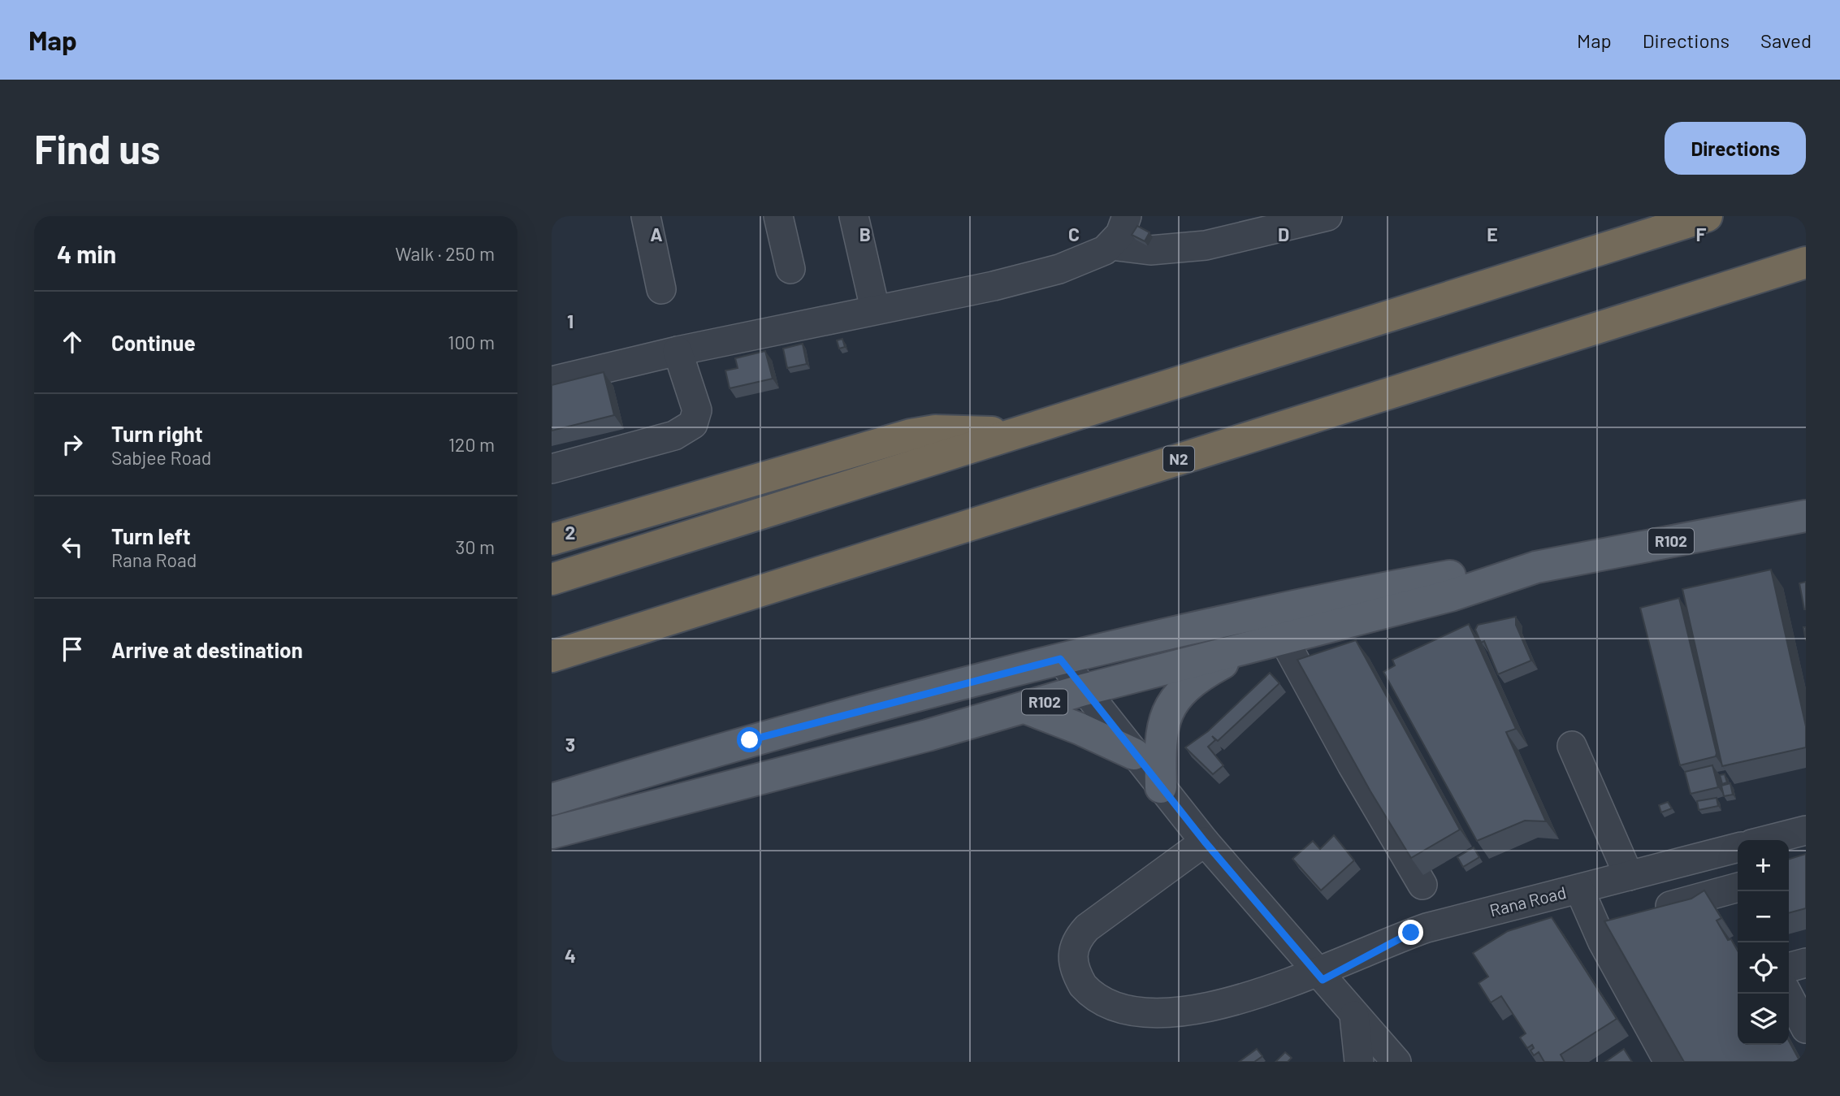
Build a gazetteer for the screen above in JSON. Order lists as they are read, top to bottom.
{
  "streets": {
    "highway": ["N2"],
    "main road": ["R102"],
    "street": ["Rana Road"]
  },
  "page": {
    "header": "Map",
    "nav": ["Map", "Directions", "Saved"],
    "buttons": "Directions",
    "title": "Find us",
    "heading": ["4 min", "Walk · 250 m"],
    "list": [
      ["Continue", "100 m"],
      ["Turn right", "Sabjee Road", "120 m"],
      ["Turn left", "Rana Road", "30 m"],
      "Arrive at destination"
    ],
    "map_buttons": ["+", "−"]
  },
  "grid": {
    "columns": [
      "A",
      "B",
      "C",
      "D",
      "E",
      "F"
    ],
    "rows": [
      "1",
      "2",
      "3",
      "4"
    ]
  }
}
